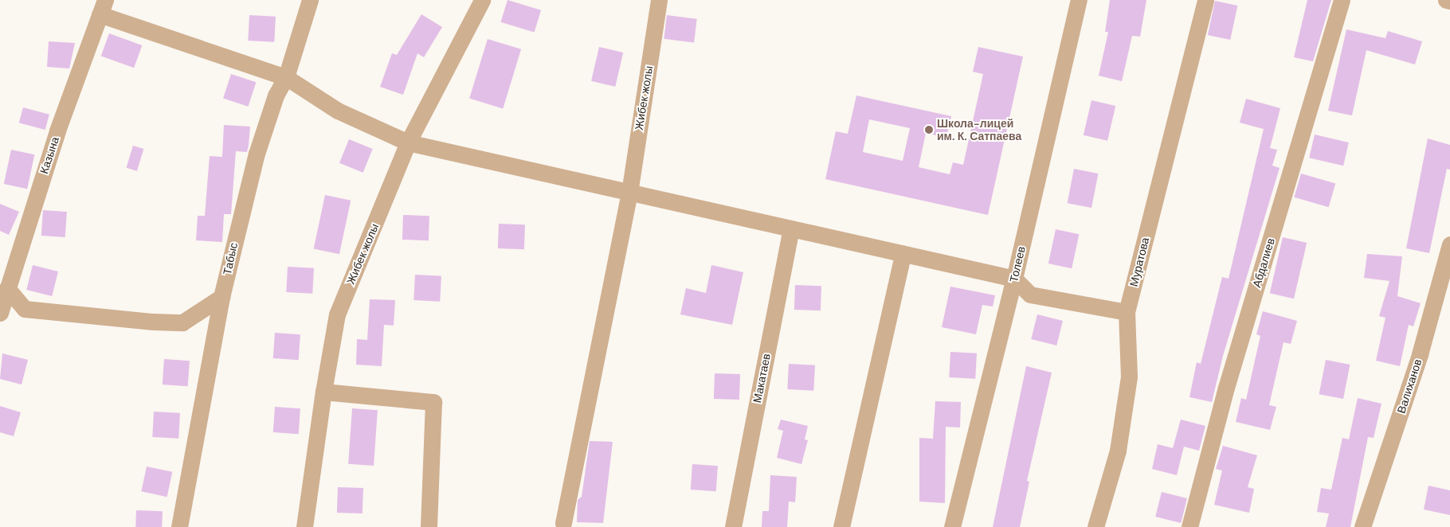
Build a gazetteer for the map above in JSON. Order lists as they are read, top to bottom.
{
  "streets": {
    "street": [
      "Жибек жолы",
      "Казына",
      "Табыс",
      "Муратова",
      "Абдалиев",
      "Толеев",
      "Макатаев",
      "Валиханов"
    ]
  },
  "places": ["Школа-лицей им. К. Сатпаева"]
}
